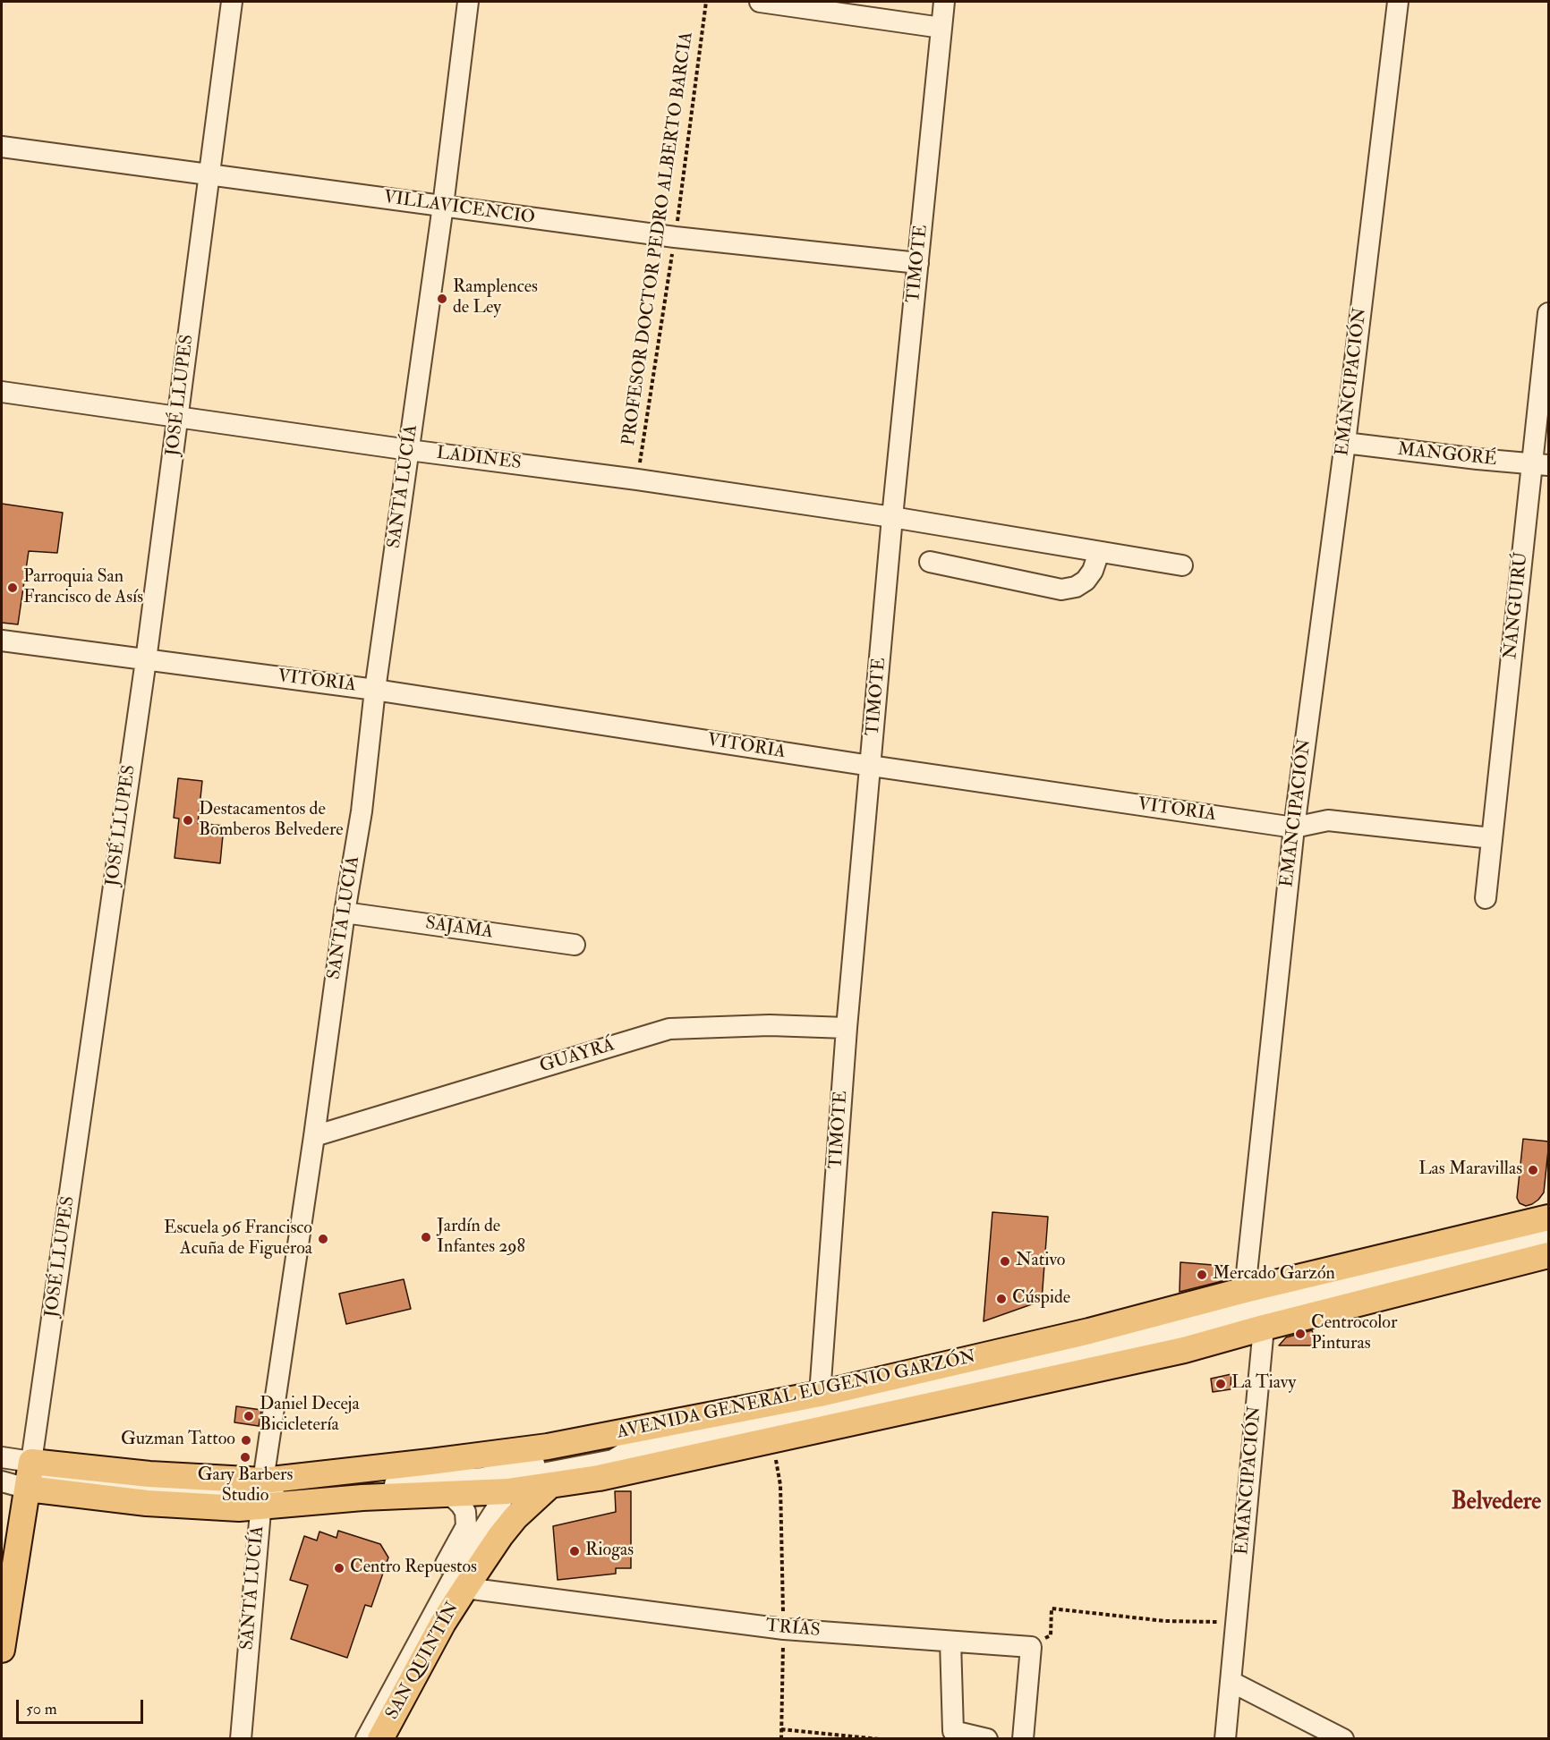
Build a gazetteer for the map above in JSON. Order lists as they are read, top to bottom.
{
  "streets": {
    "main road": ["JOSÉ LLUPES", "AVENIDA GENERAL EUGENIO GARZÓN", "SAN QUINTÍN"],
    "street": [
      "VILLAVICENCIO",
      "TIMOTE",
      "EMANCIPACIÓN",
      "MANGORÉ",
      "LADINES",
      "SANTA LUCÍA",
      "ÑANGUIRÚ",
      "VITORIA",
      "SAJAMA",
      "GUAYRÁ",
      "TRÍAS"
    ],
    "path": ["PROFESOR DOCTOR PEDRO ALBERTO BARCIA"]
  },
  "crossings": [
    ["VILLAVICENCIO", "PROFESOR DOCTOR PEDRO ALBERTO BARCIA"],
    ["VILLAVICENCIO", "TIMOTE"],
    ["VILLAVICENCIO", "JOSÉ LLUPES"],
    ["VILLAVICENCIO", "SANTA LUCÍA"],
    ["PROFESOR DOCTOR PEDRO ALBERTO BARCIA", "LADINES"],
    ["TIMOTE", "LADINES"],
    ["TIMOTE", "VITORIA"],
    ["TIMOTE", "GUAYRÁ"],
    ["TIMOTE", "AVENIDA GENERAL EUGENIO GARZÓN"],
    ["EMANCIPACIÓN", "MANGORÉ"],
    ["EMANCIPACIÓN", "VITORIA"],
    ["EMANCIPACIÓN", "AVENIDA GENERAL EUGENIO GARZÓN"],
    ["JOSÉ LLUPES", "LADINES"],
    ["JOSÉ LLUPES", "VITORIA"],
    ["JOSÉ LLUPES", "AVENIDA GENERAL EUGENIO GARZÓN"],
    ["MANGORÉ", "ÑANGUIRÚ"],
    ["LADINES", "SANTA LUCÍA"],
    ["SANTA LUCÍA", "VITORIA"],
    ["SANTA LUCÍA", "SAJAMA"],
    ["SANTA LUCÍA", "GUAYRÁ"],
    ["SANTA LUCÍA", "AVENIDA GENERAL EUGENIO GARZÓN"],
    ["ÑANGUIRÚ", "VITORIA"],
    ["AVENIDA GENERAL EUGENIO GARZÓN", "SAN QUINTÍN"],
    ["TRÍAS", "SAN QUINTÍN"]
  ],
  "districts": ["Belvedere"],
  "places": [
    "Ramplences de Ley",
    "Parroquia San Francisco de Asís",
    "Destacamentos de Bomberos Belvedere",
    "Las Maravillas",
    "Jardín de Infantes 298",
    "Escuela 96 Francisco Acuña de Figueroa",
    "Nativo",
    "Mercado Garzón",
    "Cúspide",
    "Centrocolor Pinturas",
    "La Tiavy",
    "Daniel Deceja Bicicletería",
    "Guzman Tattoo",
    "Gary Barbers Studio",
    "Riogas",
    "Centro Repuestos"
  ],
  "scale_bar": "50 m"
}
